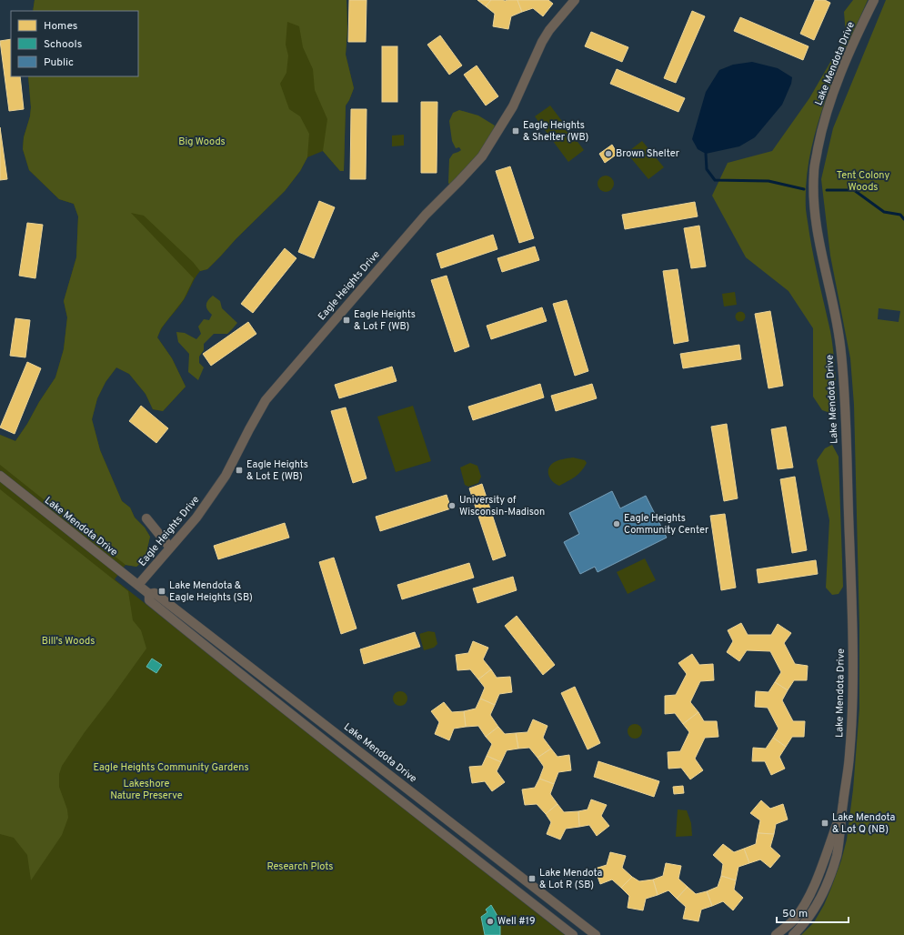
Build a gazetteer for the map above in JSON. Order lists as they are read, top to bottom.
{
  "streets": {
    "street": ["Lake Mendota Drive", "Eagle Heights Drive"]
  },
  "crossings": [
    ["Lake Mendota Drive", "Eagle Heights Drive"]
  ],
  "parks": [
    "Big Woods",
    "Tent Colony Woods",
    "Bill's Woods",
    "Eagle Heights Community Gardens",
    "Lakeshore Nature Preserve",
    "Research Plots"
  ],
  "places": {
    "transit": [
      "Eagle Heights & Shelter (WB)",
      "Eagle Heights & Lot F (WB)",
      "Eagle Heights & Lot E (WB)",
      "Lake Mendota & Eagle Heights (SB)",
      "Lake Mendota & Lot Q (NB)",
      "Lake Mendota & Lot R (SB)"
    ],
    "other": [
      "Brown Shelter",
      "University of Wisconsin-Madison",
      "Eagle Heights Community Center",
      "Well #19"
    ]
  },
  "legend": ["Homes", "Schools", "Public"],
  "scale_bar": "50 m"
}
